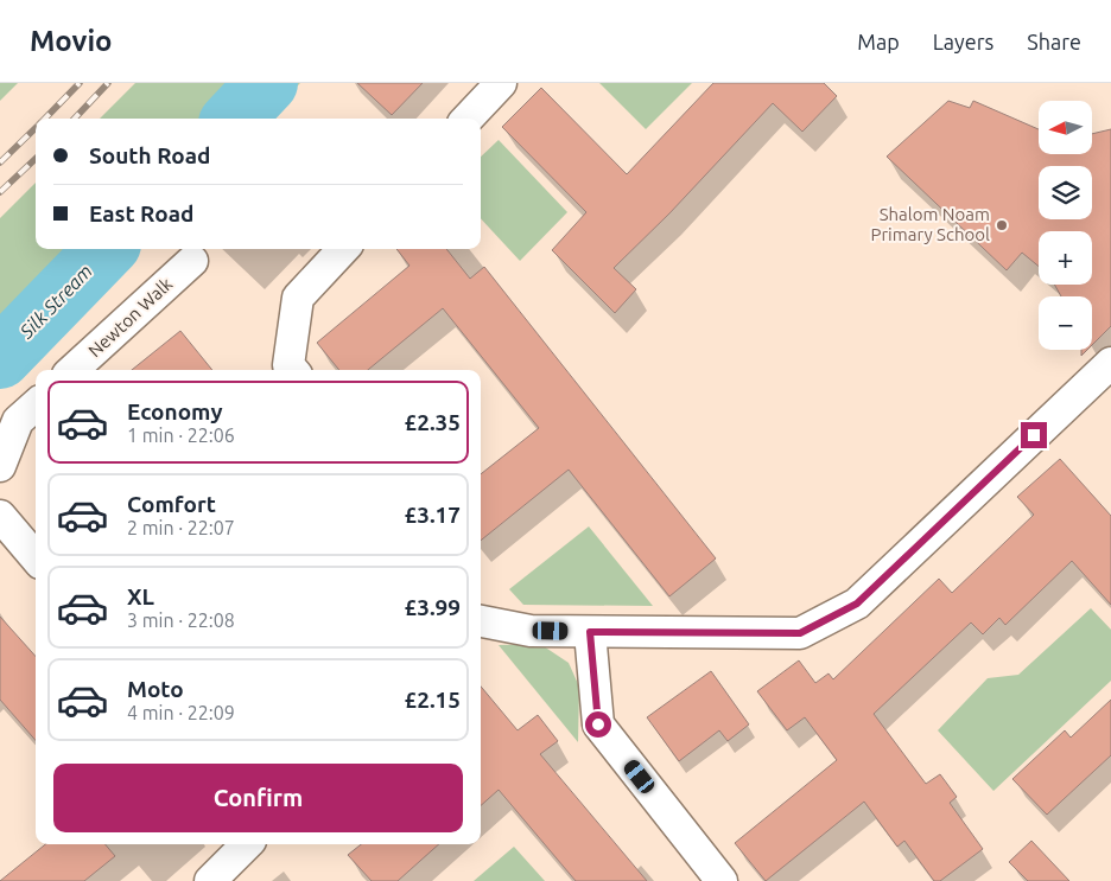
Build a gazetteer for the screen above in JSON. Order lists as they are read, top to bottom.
{
  "streets": {
    "street": ["Newton Walk"]
  },
  "water": ["Silk Stream"],
  "places": ["Shalom Noam Primary School"],
  "north": "left",
  "page": {
    "header": "Movio",
    "nav": ["Map", "Layers", "Share"],
    "map_buttons": ["+", "−"],
    "banner": ["South Road", "East Road"],
    "list": [
      {
        "name": "Economy",
        "note": "1 min · 22:06",
        "value": "£2.35"
      },
      {
        "name": "Comfort",
        "note": "2 min · 22:07",
        "value": "£3.17"
      },
      {
        "name": "XL",
        "note": "3 min · 22:08",
        "value": "£3.99"
      },
      {
        "name": "Moto",
        "note": "4 min · 22:09",
        "value": "£2.15"
      }
    ],
    "buttons": "Confirm"
  }
}
